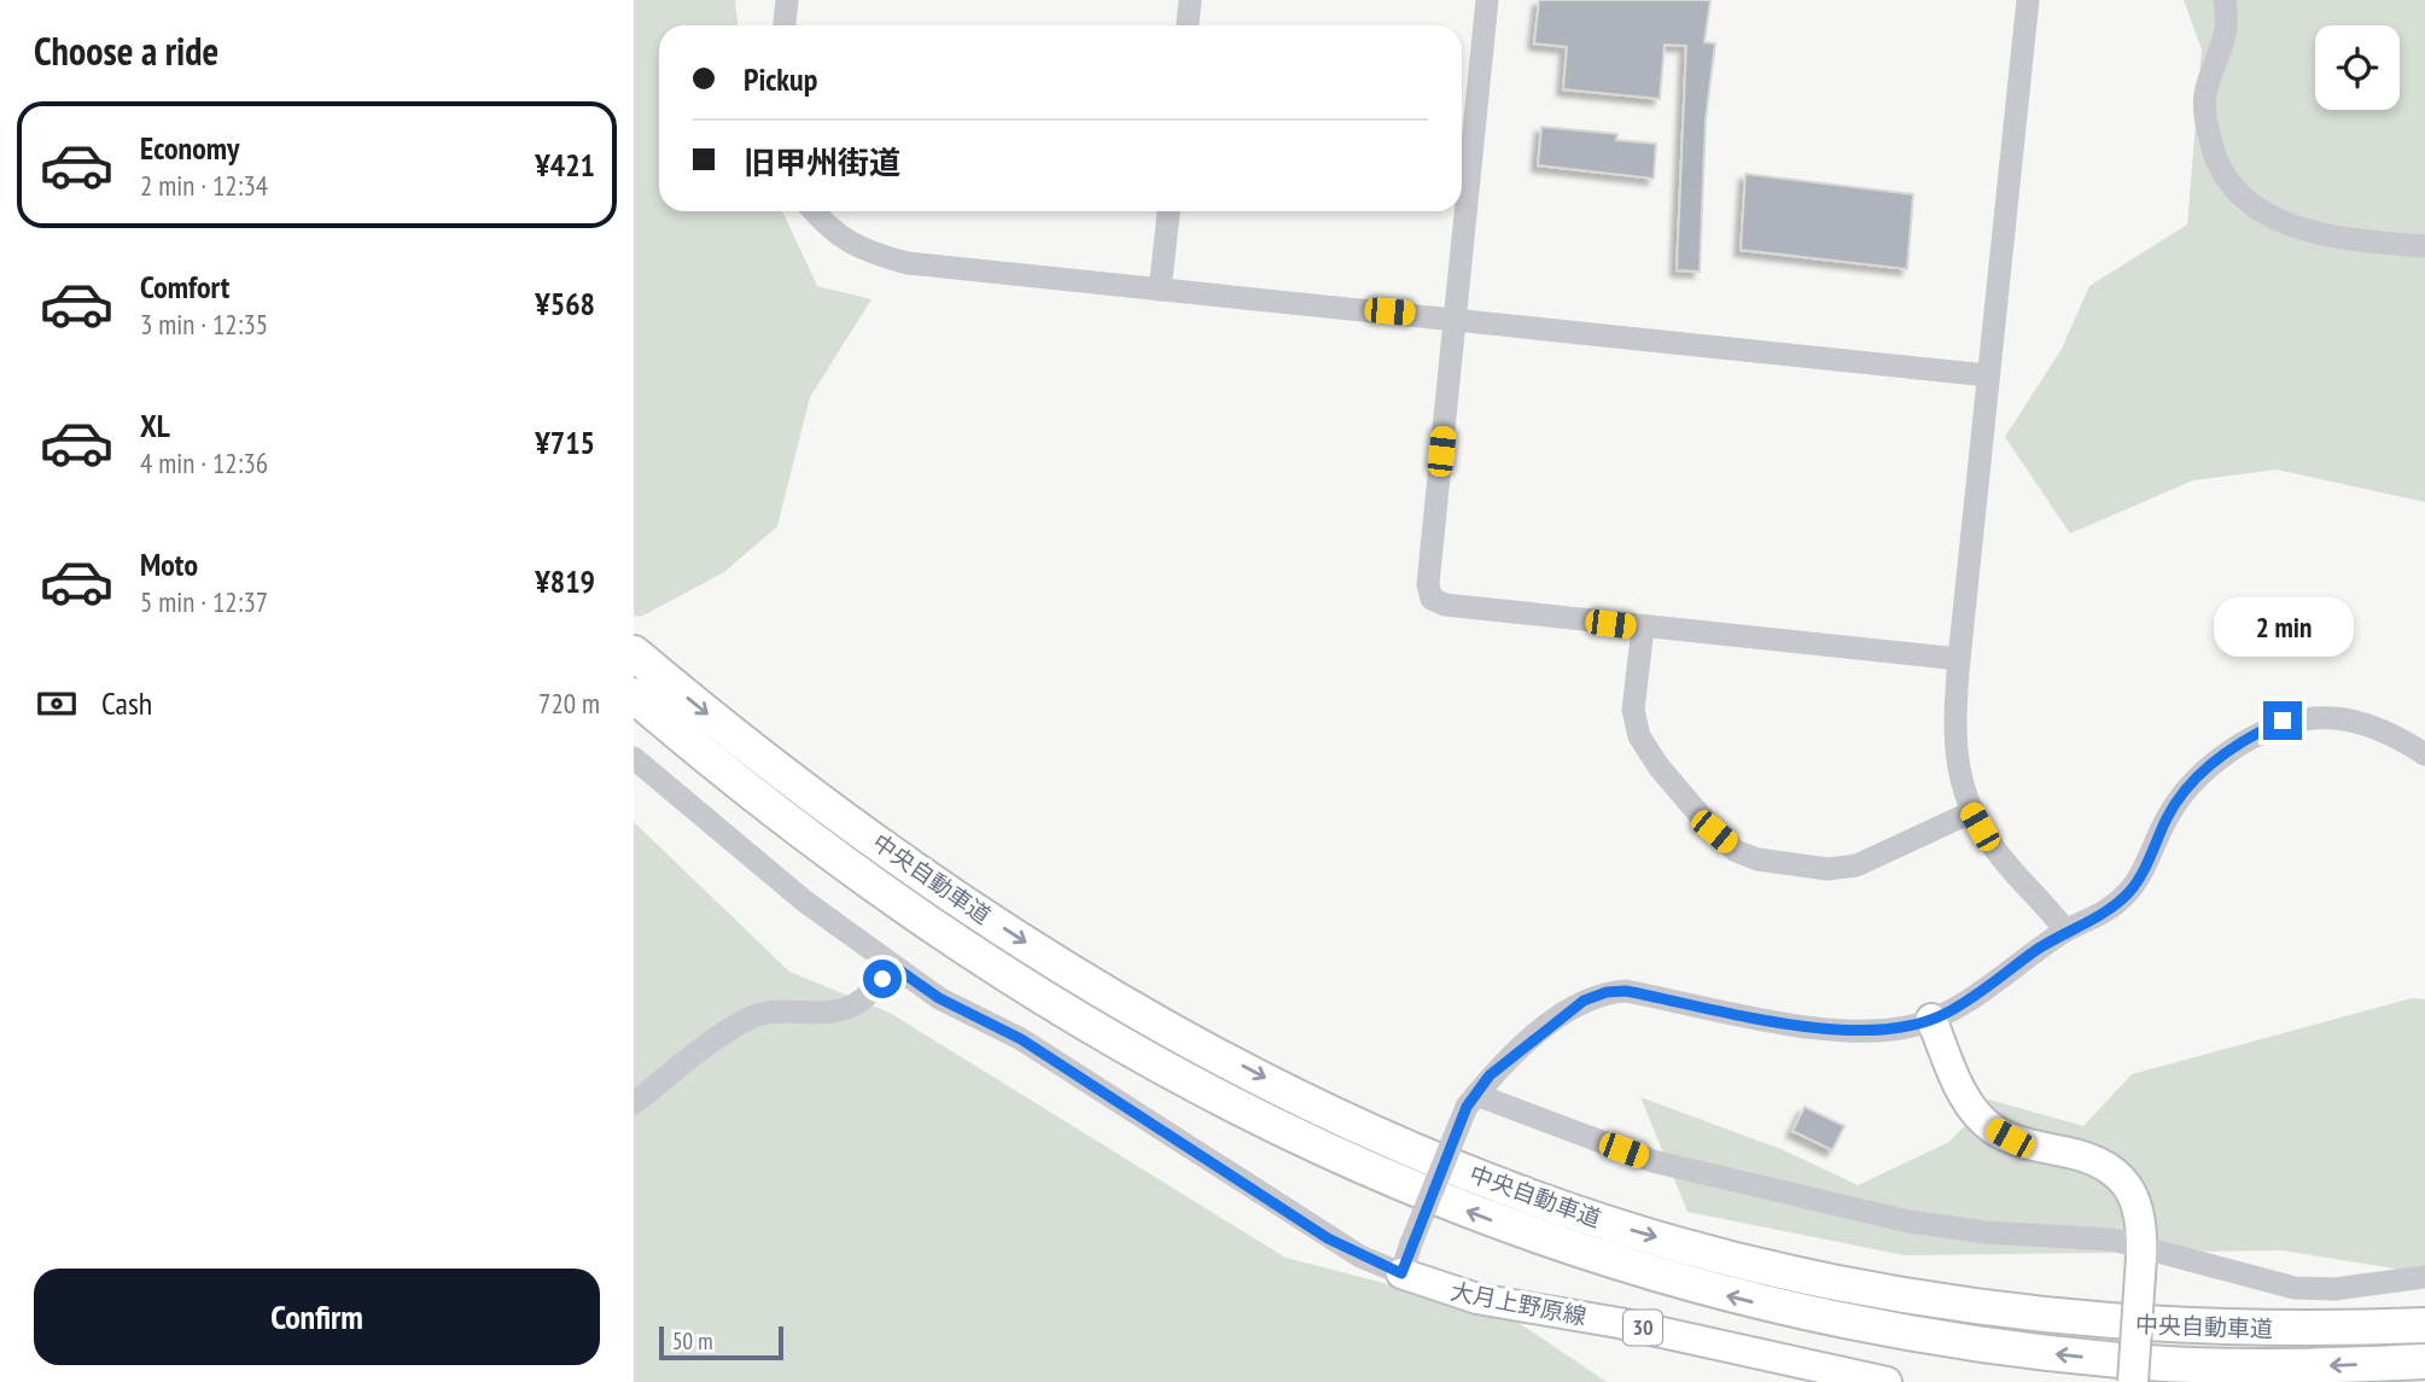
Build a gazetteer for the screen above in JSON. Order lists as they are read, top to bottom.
{
  "streets": {
    "highway": ["中央自動車道"],
    "main road": ["大月上野原線", "30"]
  },
  "scale_bar": "50 m",
  "page": {
    "heading": "Choose a ride",
    "banner": ["Pickup", "旧甲州街道"],
    "list": [
      {
        "name": "Economy",
        "note": "2 min · 12:34",
        "value": "¥421"
      },
      {
        "name": "Comfort",
        "note": "3 min · 12:35",
        "value": "¥568"
      },
      {
        "name": "XL",
        "note": "4 min · 12:36",
        "value": "¥715"
      },
      {
        "name": "Moto",
        "note": "5 min · 12:37",
        "value": "¥819"
      }
    ],
    "bubble": "2 min",
    "pay": ["Cash", "720 m"],
    "buttons": "Confirm",
    "scale": "50 m"
  }
}
